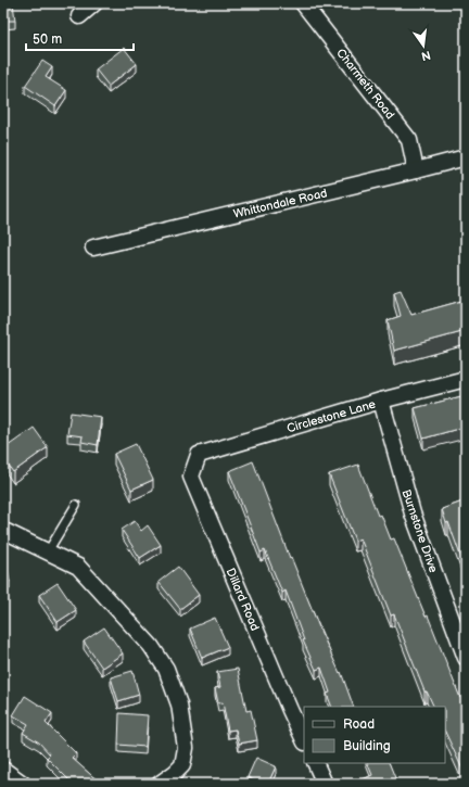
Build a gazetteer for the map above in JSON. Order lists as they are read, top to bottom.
{
  "streets": {
    "street": [
      "Charmeth Road",
      "Whittondale Road",
      "Circlestone Lane",
      "Burnstone Drive",
      "Dillard Road"
    ]
  },
  "crossings": [
    ["Charmeth Road", "Whittondale Road"],
    ["Circlestone Lane", "Burnstone Drive"],
    ["Circlestone Lane", "Dillard Road"]
  ],
  "legend": ["Road", "Building"],
  "scale_bar": "50 m",
  "north": "bottom"
}
